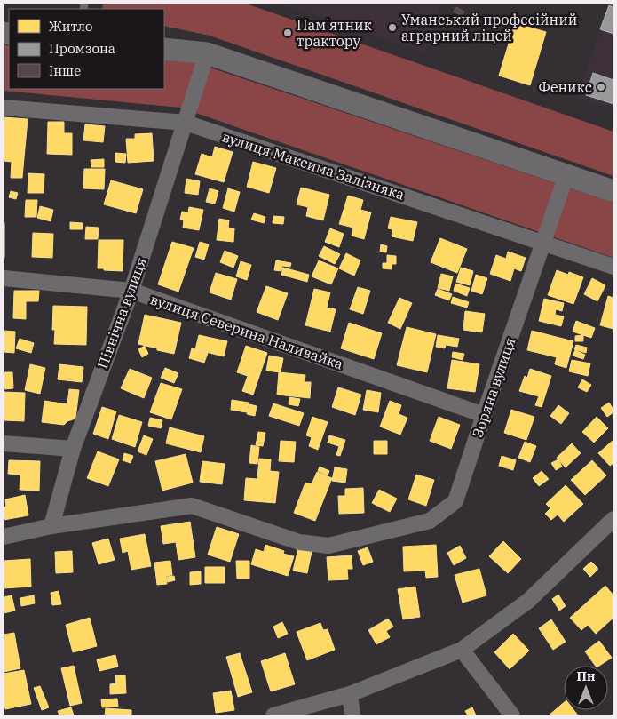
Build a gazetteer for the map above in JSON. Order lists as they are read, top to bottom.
{
  "streets": {
    "street": [
      "вулиця Максима Залізняка",
      "Північна вулиця",
      "вулиця Северина Наливайка",
      "Зоряна вулиця"
    ]
  },
  "crossings": [
    ["вулиця Максима Залізняка", "Північна вулиця"],
    ["вулиця Максима Залізняка", "Зоряна вулиця"],
    ["Північна вулиця", "вулиця Северина Наливайка"],
    ["Північна вулиця", "Зоряна вулиця"],
    ["вулиця Северина Наливайка", "Зоряна вулиця"]
  ],
  "places": ["Уманський професійний аграрний ліцей", "Пам'ятник трактору", "Феникс"],
  "legend": ["Житло", "Промзона", "Інше"],
  "north": "top"
}
